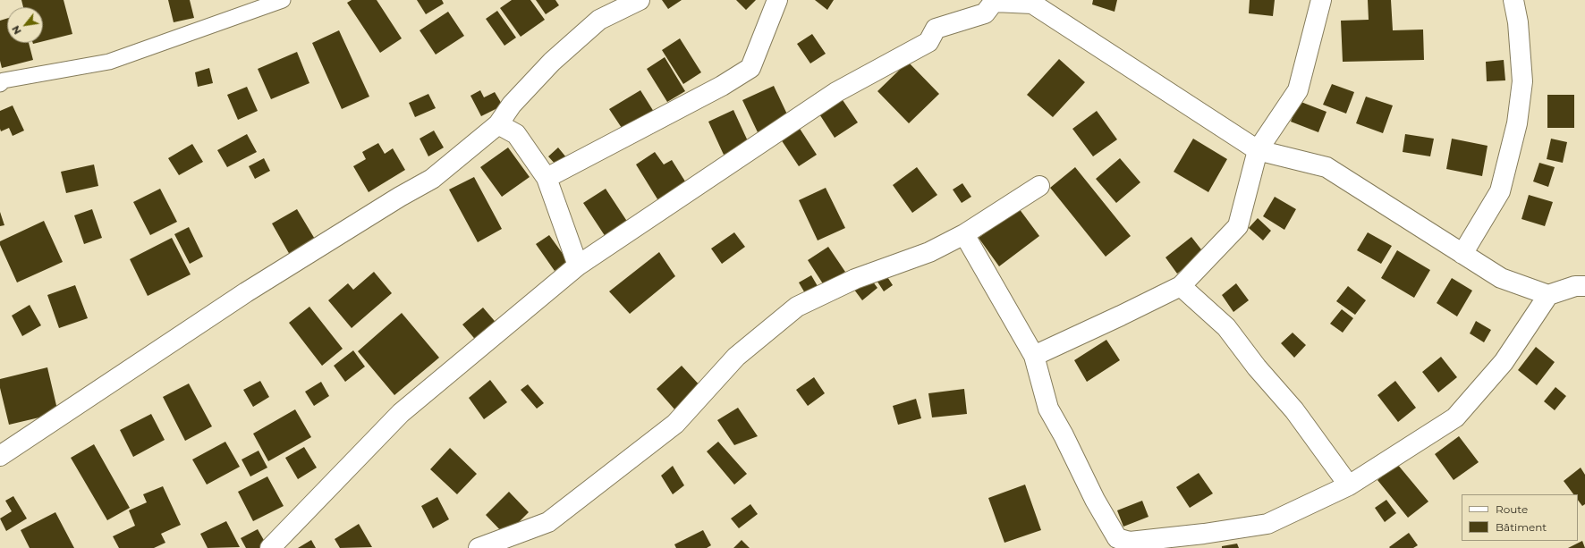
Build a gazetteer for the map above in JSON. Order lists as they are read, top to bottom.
{
  "legend": ["Route", "Bâtiment"],
  "north": "bottom left"
}
